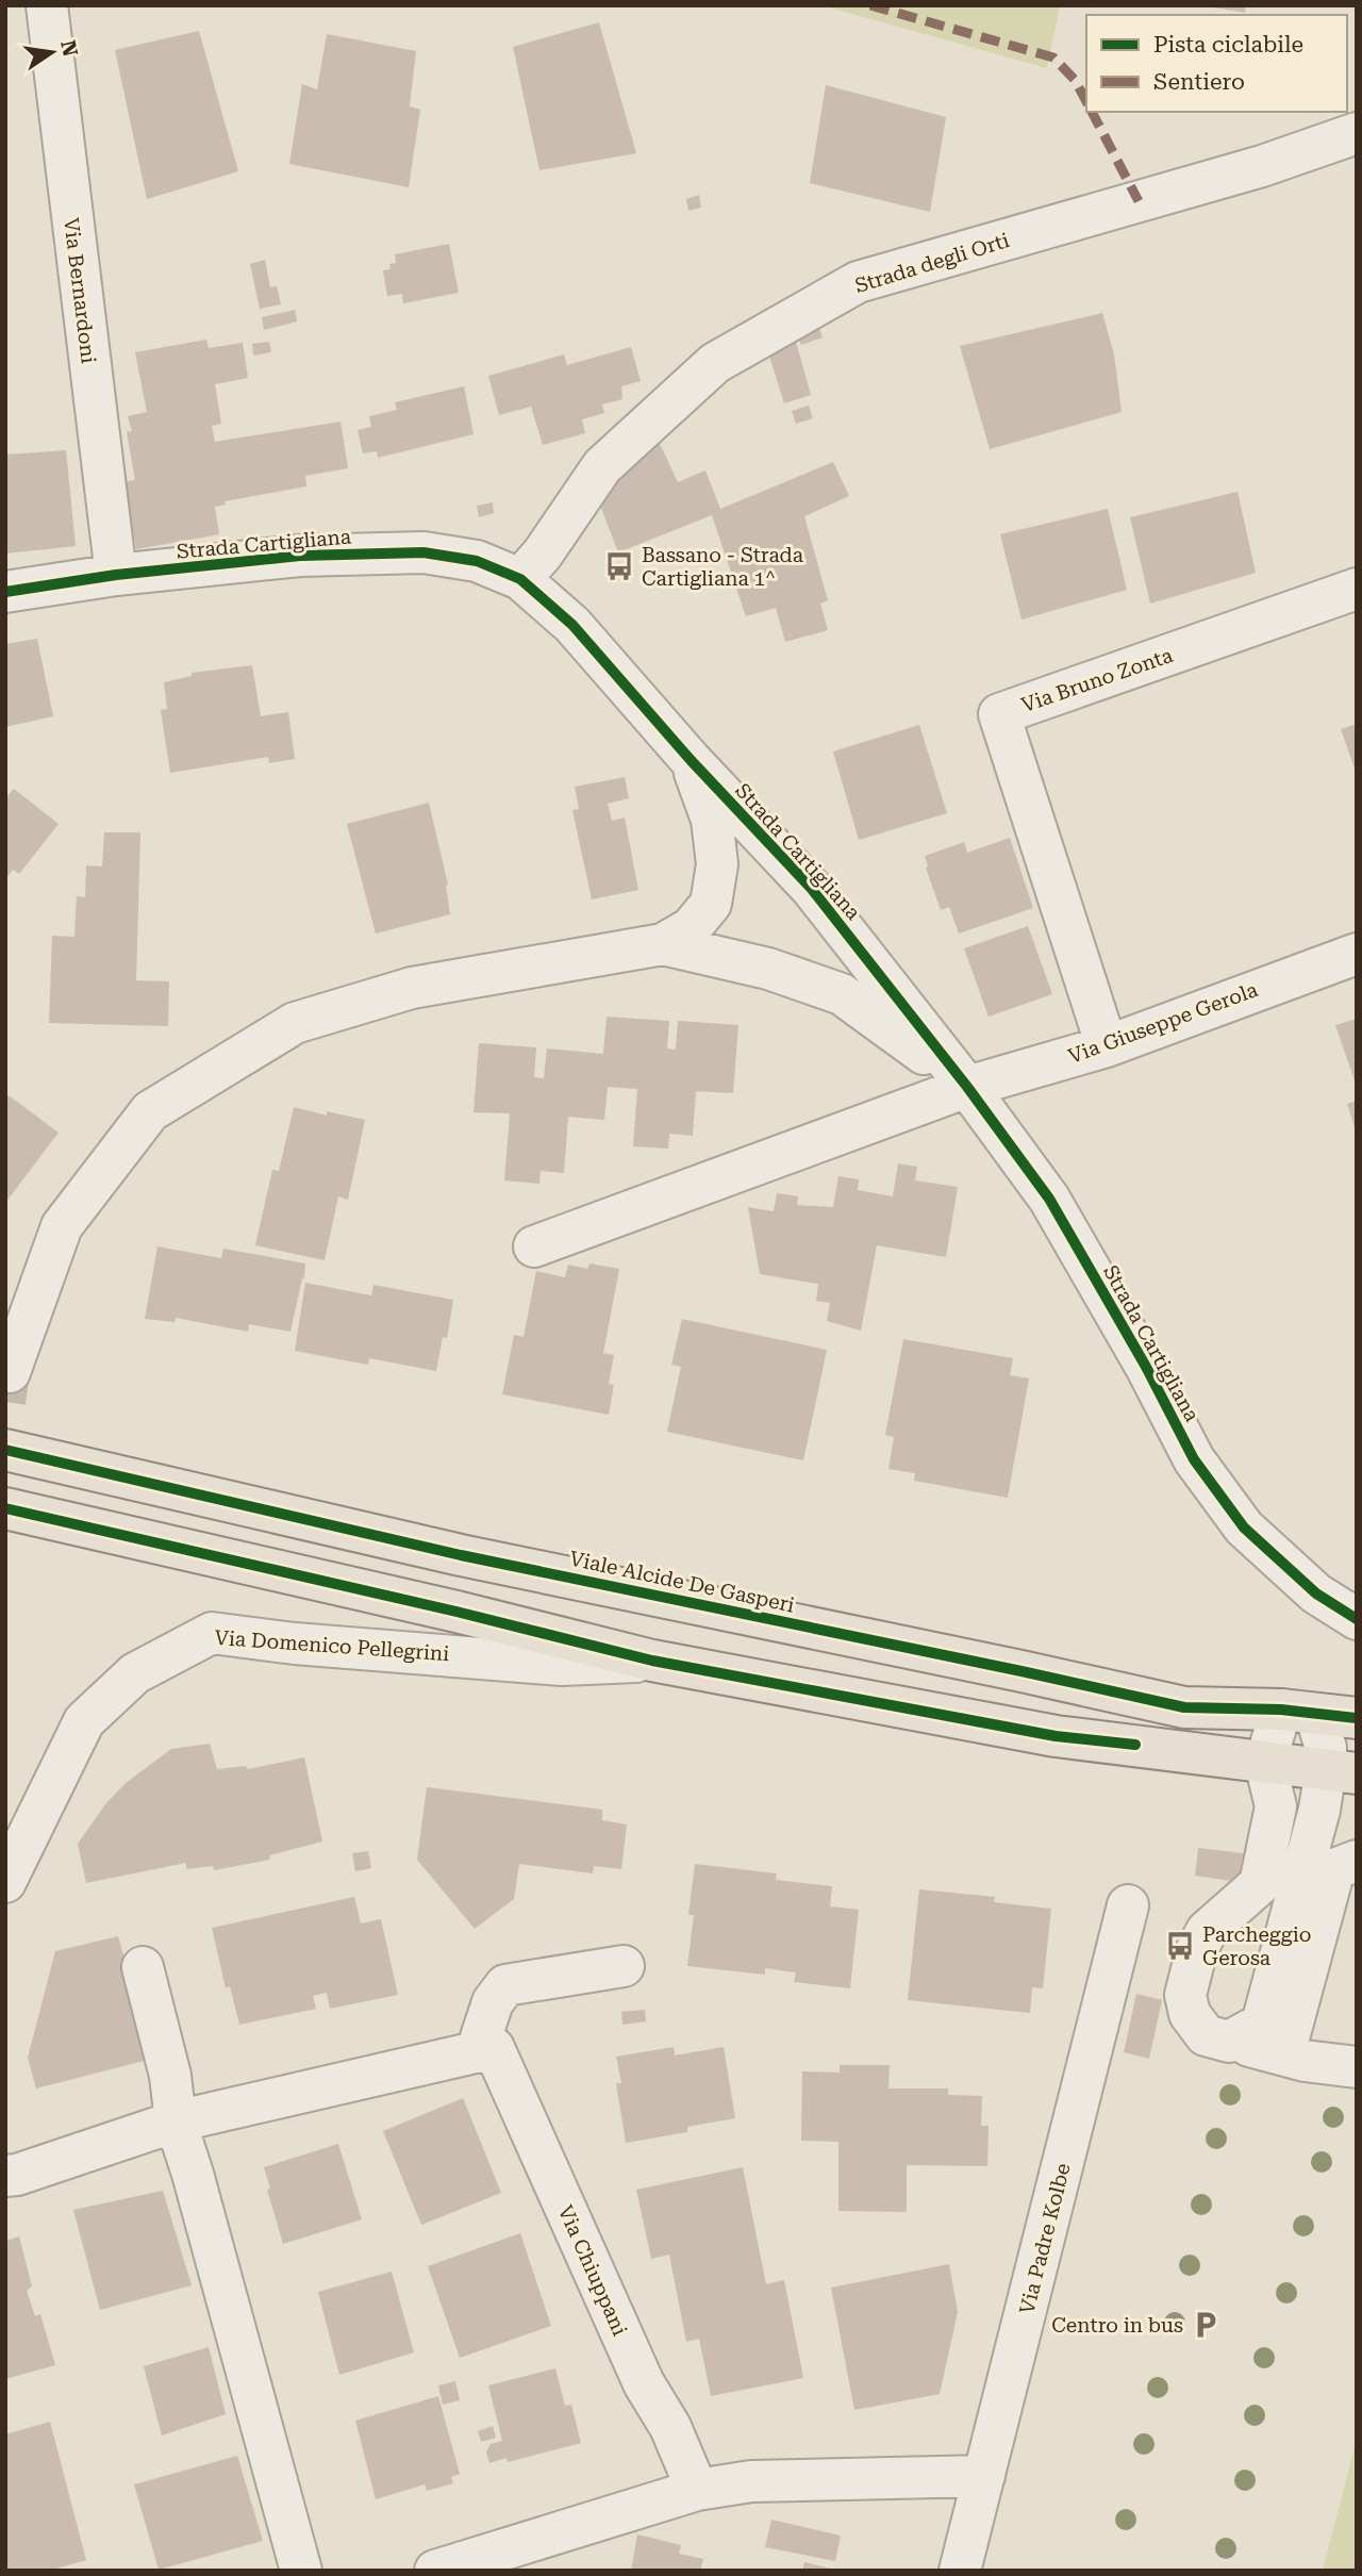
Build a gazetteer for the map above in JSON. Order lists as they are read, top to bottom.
{
  "streets": {
    "main road": ["Viale Alcide De Gasperi"],
    "street": [
      "Strada degli Orti",
      "Via Bernardoni",
      "Strada Cartigliana",
      "Via Bruno Zonta",
      "Via Giuseppe Gerola",
      "Via Domenico Pellegrini",
      "Via Padre Kolbe",
      "Via Chiuppani"
    ]
  },
  "crossings": [
    ["Strada degli Orti", "Strada Cartigliana"],
    ["Via Bernardoni", "Strada Cartigliana"],
    ["Strada Cartigliana", "Via Giuseppe Gerola"],
    ["Via Bruno Zonta", "Via Giuseppe Gerola"]
  ],
  "places": {
    "bus stop": ["Bassano - Strada Cartigliana 1^", "Parcheggio Gerosa"],
    "parking": ["Centro in bus"]
  },
  "legend": ["Pista ciclabile", "Sentiero"],
  "north": "right"
}
